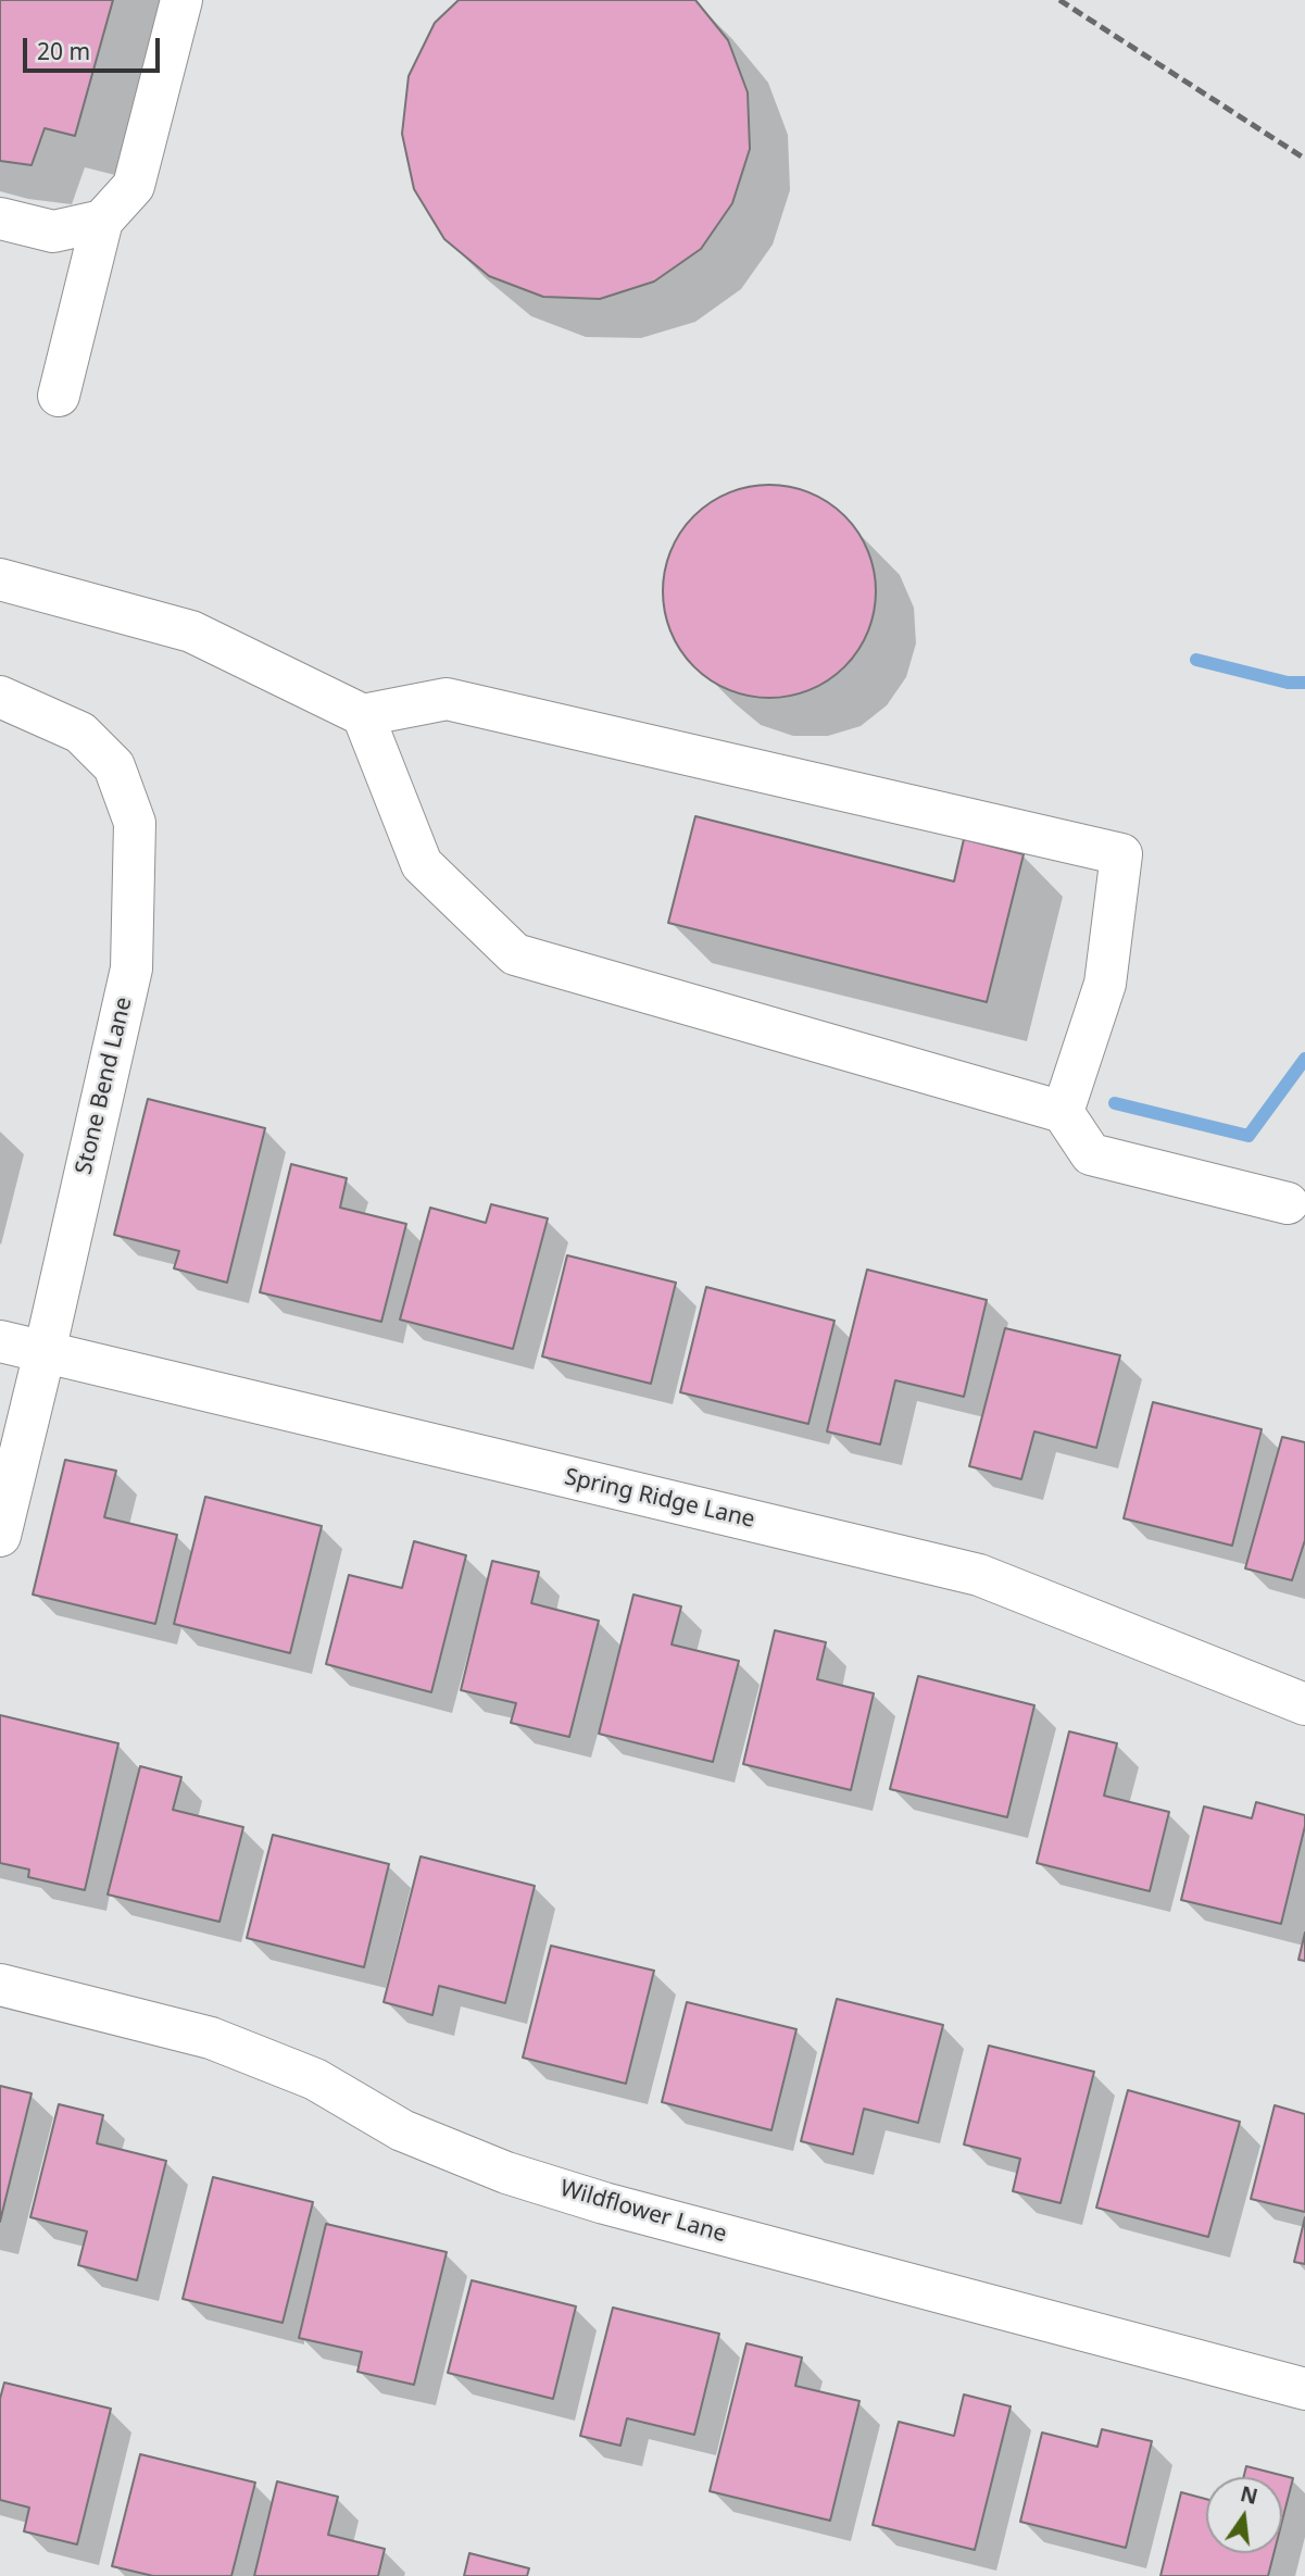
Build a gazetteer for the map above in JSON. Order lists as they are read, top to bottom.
{
  "streets": {
    "street": ["Stone Bend Lane", "Spring Ridge Lane", "Wildflower Lane"]
  },
  "crossings": [
    ["Stone Bend Lane", "Spring Ridge Lane"]
  ],
  "scale_bar": "20 m",
  "north": "top"
}
